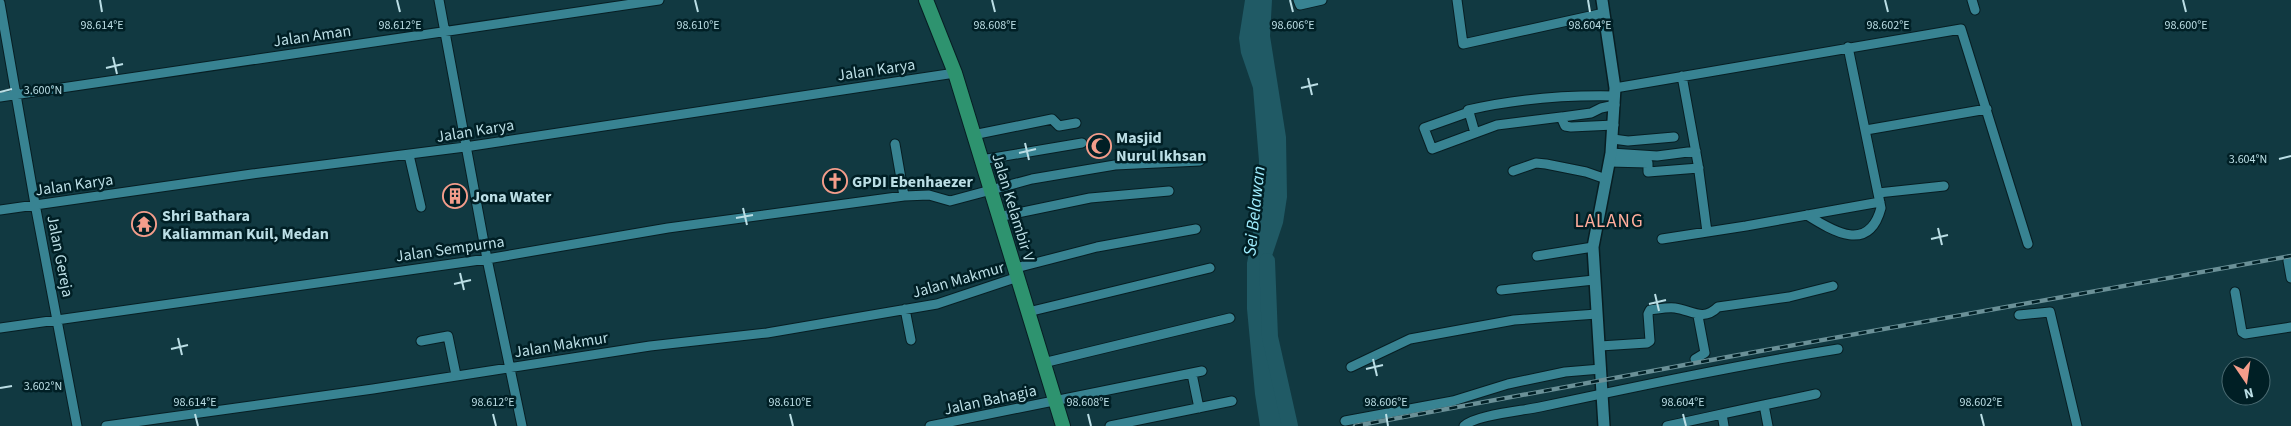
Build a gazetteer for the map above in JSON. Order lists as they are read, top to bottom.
{
  "streets": {
    "main road": ["Jalan Kelambir V"],
    "street": [
      "Jalan Aman",
      "Jalan Karya",
      "Jalan Sempurna",
      "Jalan Gereja",
      "Jalan Makmur",
      "Jalan Bahagia"
    ]
  },
  "crossings": [
    ["Jalan Aman", "Jalan Gereja"],
    ["Jalan Karya", "Jalan Kelambir V"],
    ["Jalan Karya", "Jalan Gereja"],
    ["Jalan Kelambir V", "Jalan Sempurna"],
    ["Jalan Kelambir V", "Jalan Makmur"],
    ["Jalan Kelambir V", "Jalan Bahagia"],
    ["Jalan Sempurna", "Jalan Gereja"]
  ],
  "districts": ["LALANG"],
  "water": ["Sei Belawan"],
  "places": {
    "mosque": ["Masjid Nurul Ikhsan"],
    "church": ["GPDI Ebenhaezer"],
    "building": ["Jona Water"],
    "temple": ["Shri Bathara Kaliamman Kuil, Medan"]
  },
  "north": "bottom",
  "coordinates": [
    "98.614°E",
    "98.612°E",
    "98.610°E",
    "98.608°E",
    "98.606°E",
    "98.604°E",
    "98.602°E",
    "98.600°E",
    "3.600°N",
    "3.604°N",
    "3.602°N"
  ]
}
